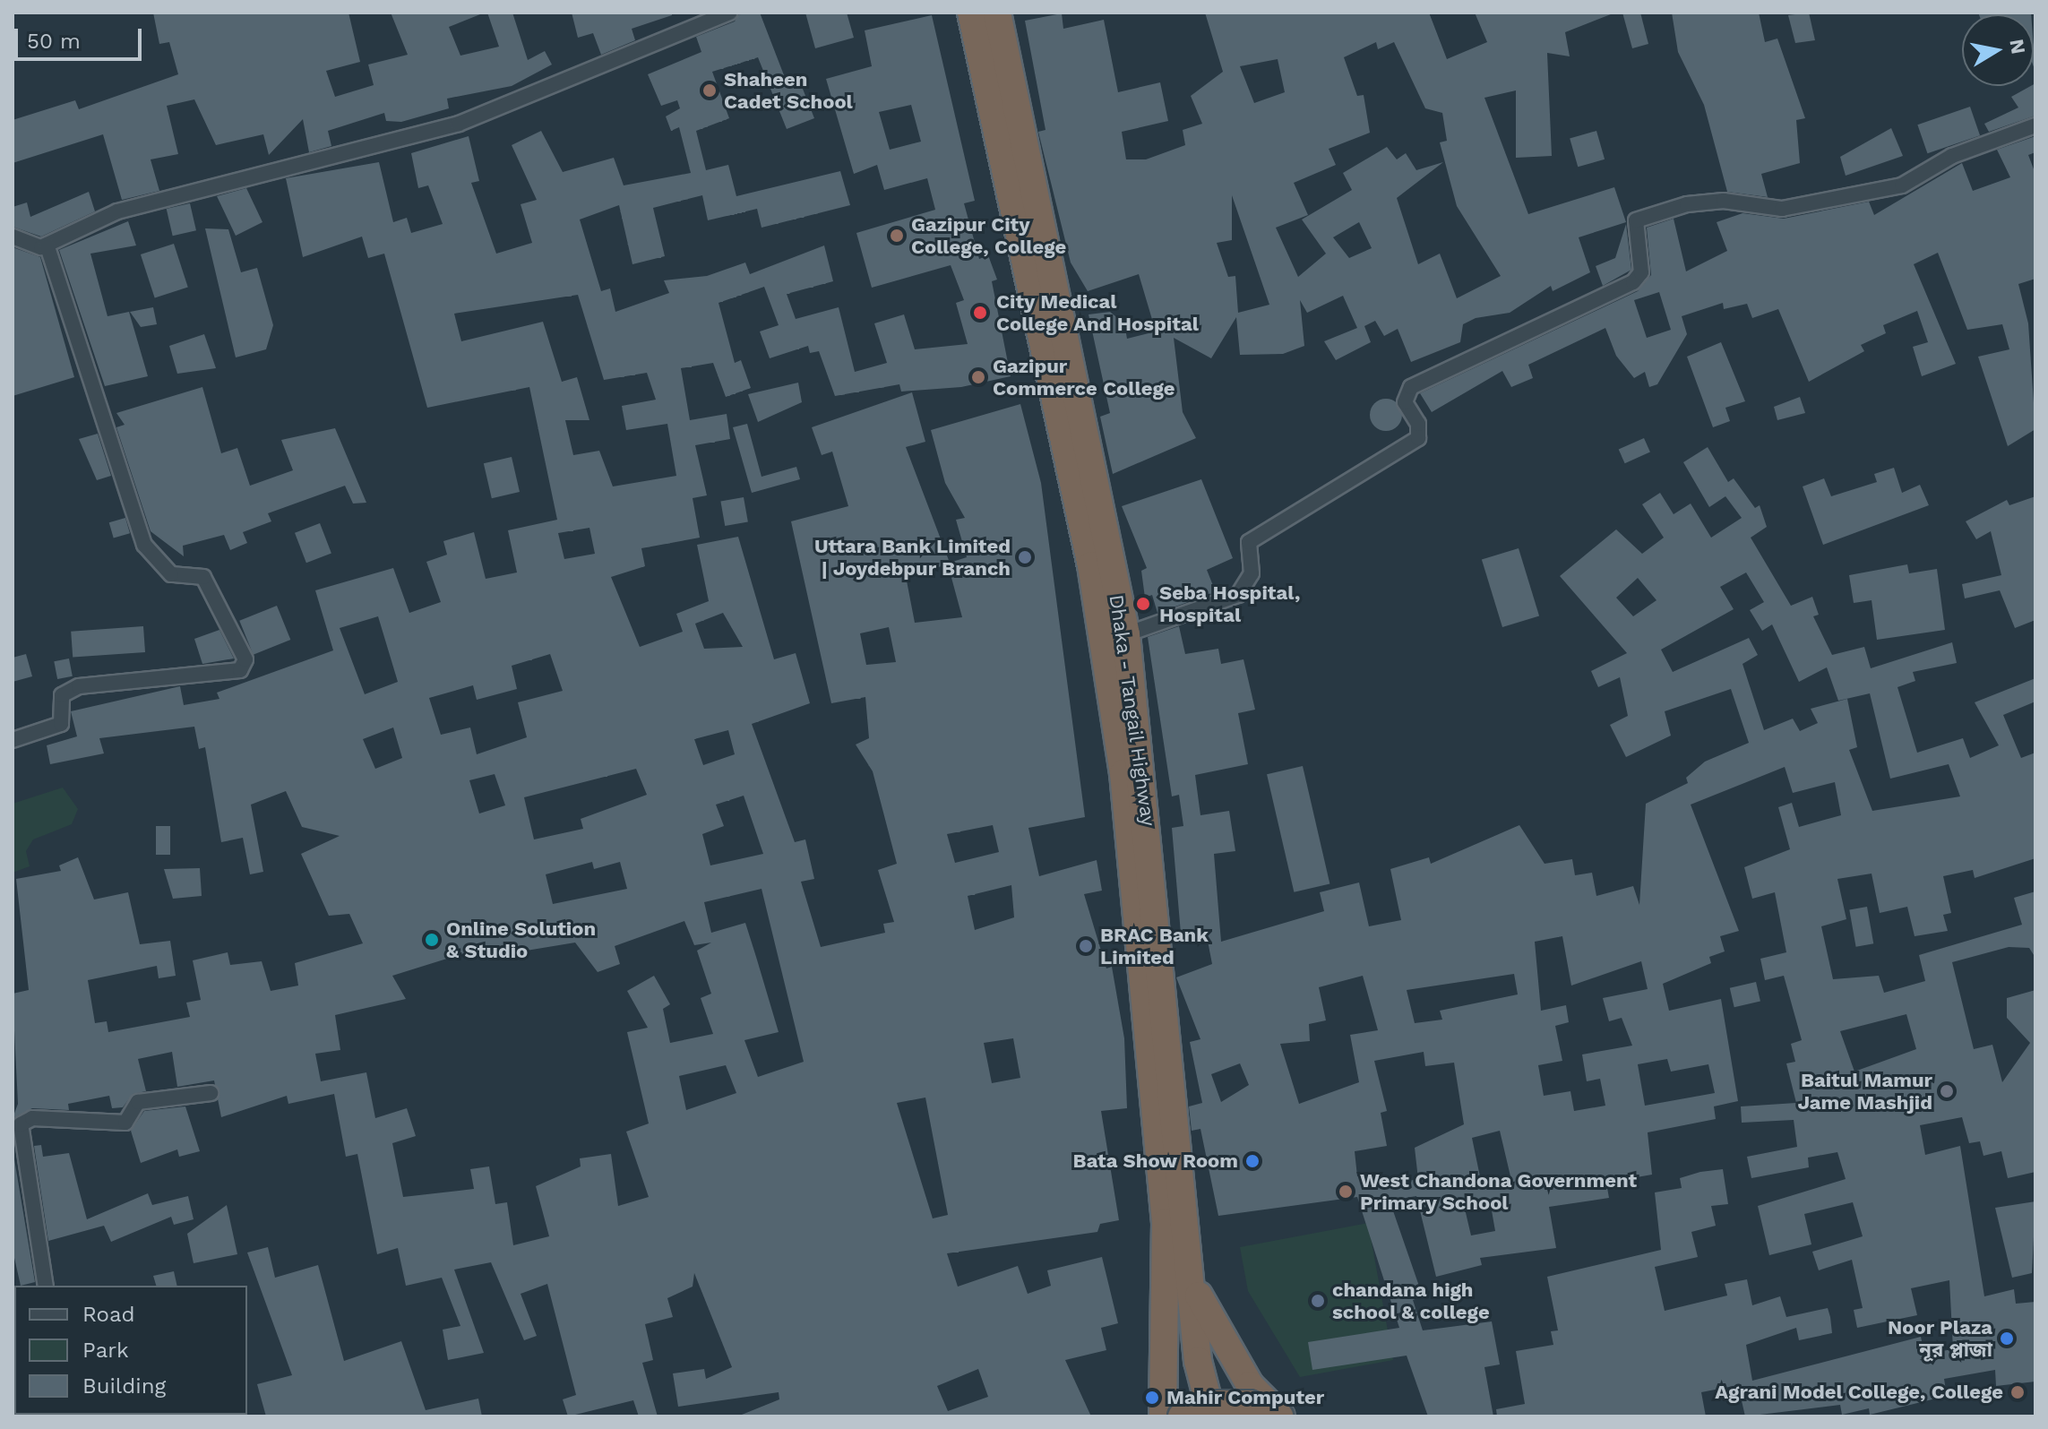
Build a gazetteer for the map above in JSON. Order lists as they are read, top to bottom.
{
  "streets": {
    "highway": ["Dhaka - Tangail Highway"]
  },
  "places": [
    "Shaheen Cadet School",
    "Gazipur City College, College",
    "City Medical College And Hospital",
    "Gazipur Commerce College",
    "Uttara Bank Limited | Joydebpur Branch",
    "Seba Hospital, Hospital",
    "Online Solution & Studio",
    "BRAC Bank Limited",
    "Baitul Mamur Jame Mashjid",
    "Bata Show Room",
    "West Chandona Government Primary School",
    "chandana high school & college",
    "Noor Plaza নূর প্লাজা",
    "Agrani Model College, College",
    "Mahir Computer"
  ],
  "legend": ["Road", "Park", "Building"],
  "scale_bar": "50 m",
  "north": "right"
}
